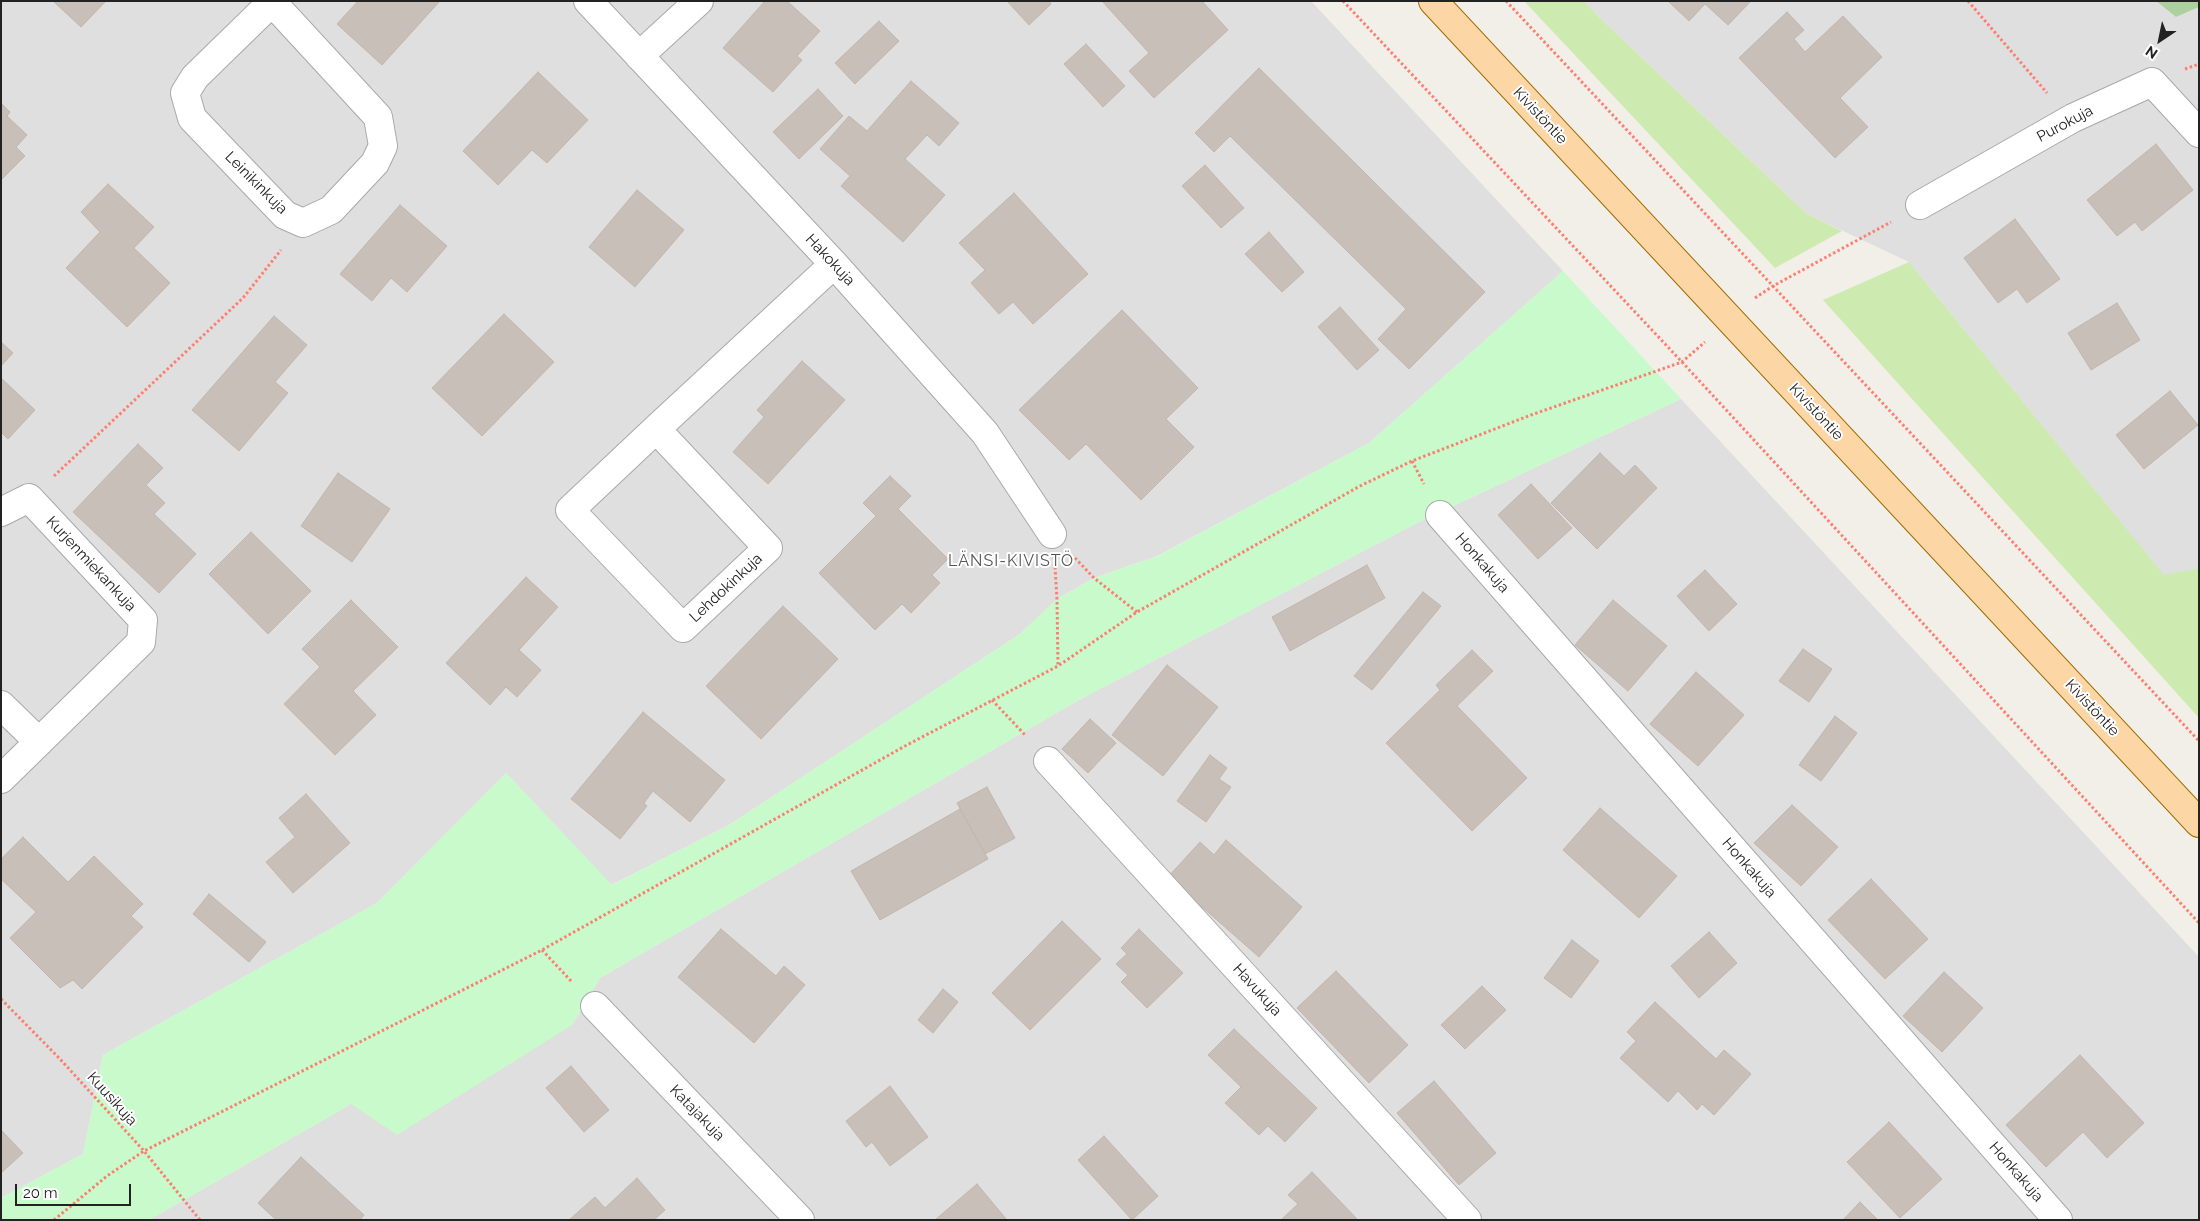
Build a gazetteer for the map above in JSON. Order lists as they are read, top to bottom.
{
  "streets": {
    "main road": ["Kivistöntie"],
    "street": [
      "Purokuja",
      "Leinikinkuja",
      "Hakokuja",
      "Honkakuja",
      "Kurjenmiekankuja",
      "Lehdokinkuja",
      "Havukuja",
      "Katajakuja"
    ],
    "path": ["Kuusikuja"]
  },
  "crossings": [
    ["Hakokuja", "Lehdokinkuja"]
  ],
  "districts": ["LÄNSI-KIVISTÖ"],
  "scale_bar": "20 m",
  "north": "bottom left"
}
